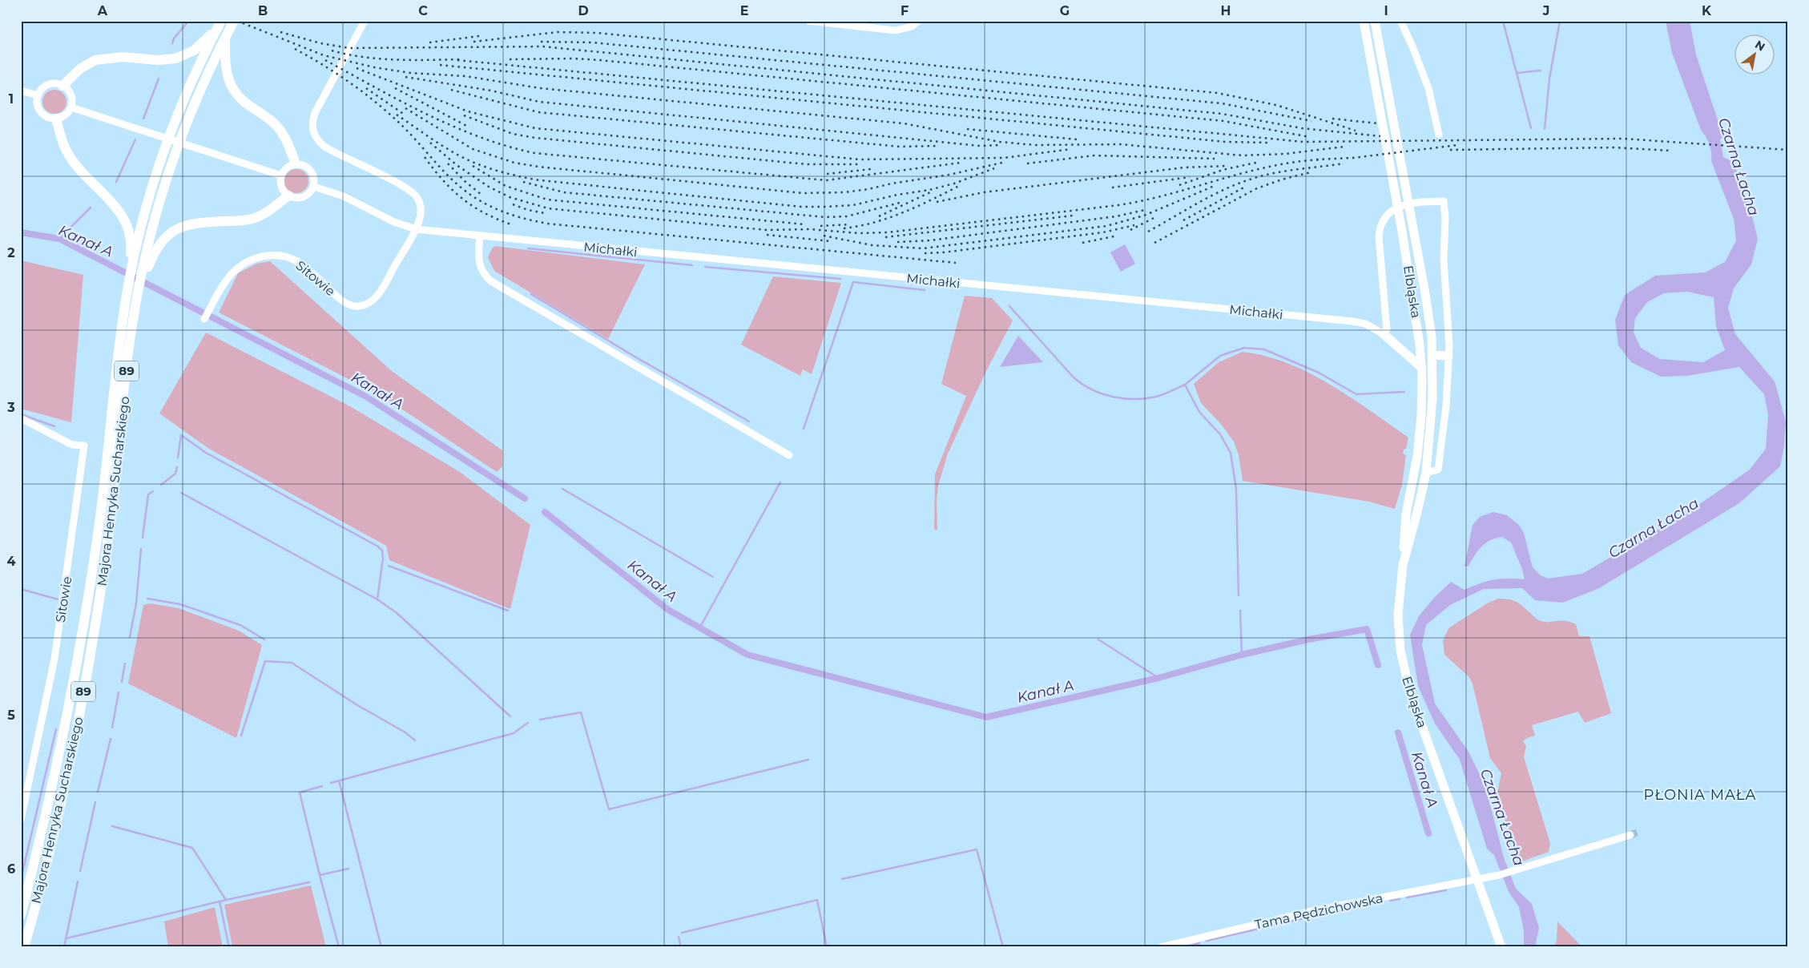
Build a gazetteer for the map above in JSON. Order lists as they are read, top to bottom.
{
  "streets": {
    "highway": ["89", "Majora Henryka Sucharskiego"],
    "main road": ["Elbląska"],
    "street": ["Michałki", "Sitowie", "Tama Pędzichowska"]
  },
  "crossings": [
    ["Michałki", "Sitowie"],
    ["Elbląska", "Tama Pędzichowska"]
  ],
  "districts": ["PŁONIA MAŁA"],
  "water": ["Czarna Łacha", "Kanał A"],
  "north": "top right",
  "grid": {
    "columns": [
      "A",
      "B",
      "C",
      "D",
      "E",
      "F",
      "G",
      "H",
      "I",
      "J",
      "K"
    ],
    "rows": [
      "1",
      "2",
      "3",
      "4",
      "5",
      "6"
    ]
  }
}
